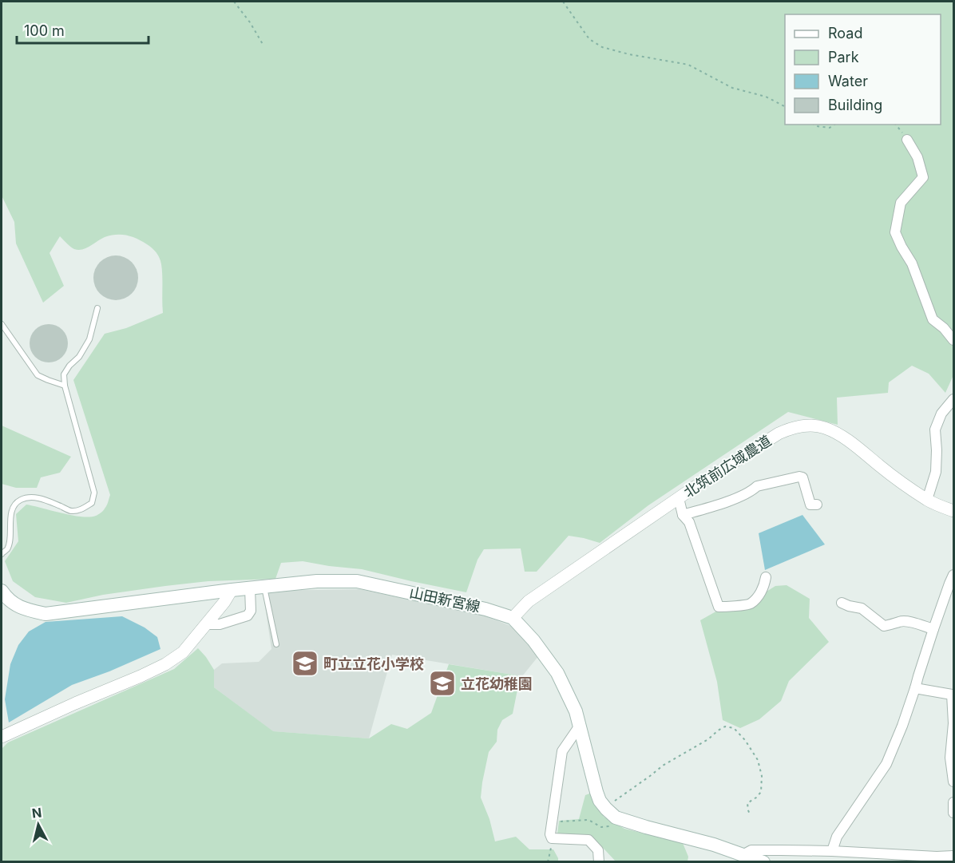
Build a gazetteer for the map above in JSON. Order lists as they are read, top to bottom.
{
  "streets": {
    "main road": ["山田新宮線"],
    "street": ["北筑前広域農道"]
  },
  "crossings": [
    ["北筑前広域農道", "山田新宮線"]
  ],
  "places": {
    "school or university": ["町立立花小学校", "立花幼稚園"]
  },
  "legend": [
    "Road",
    "Park",
    "Water",
    "Building"
  ],
  "scale_bar": "100 m",
  "north": "top"
}
